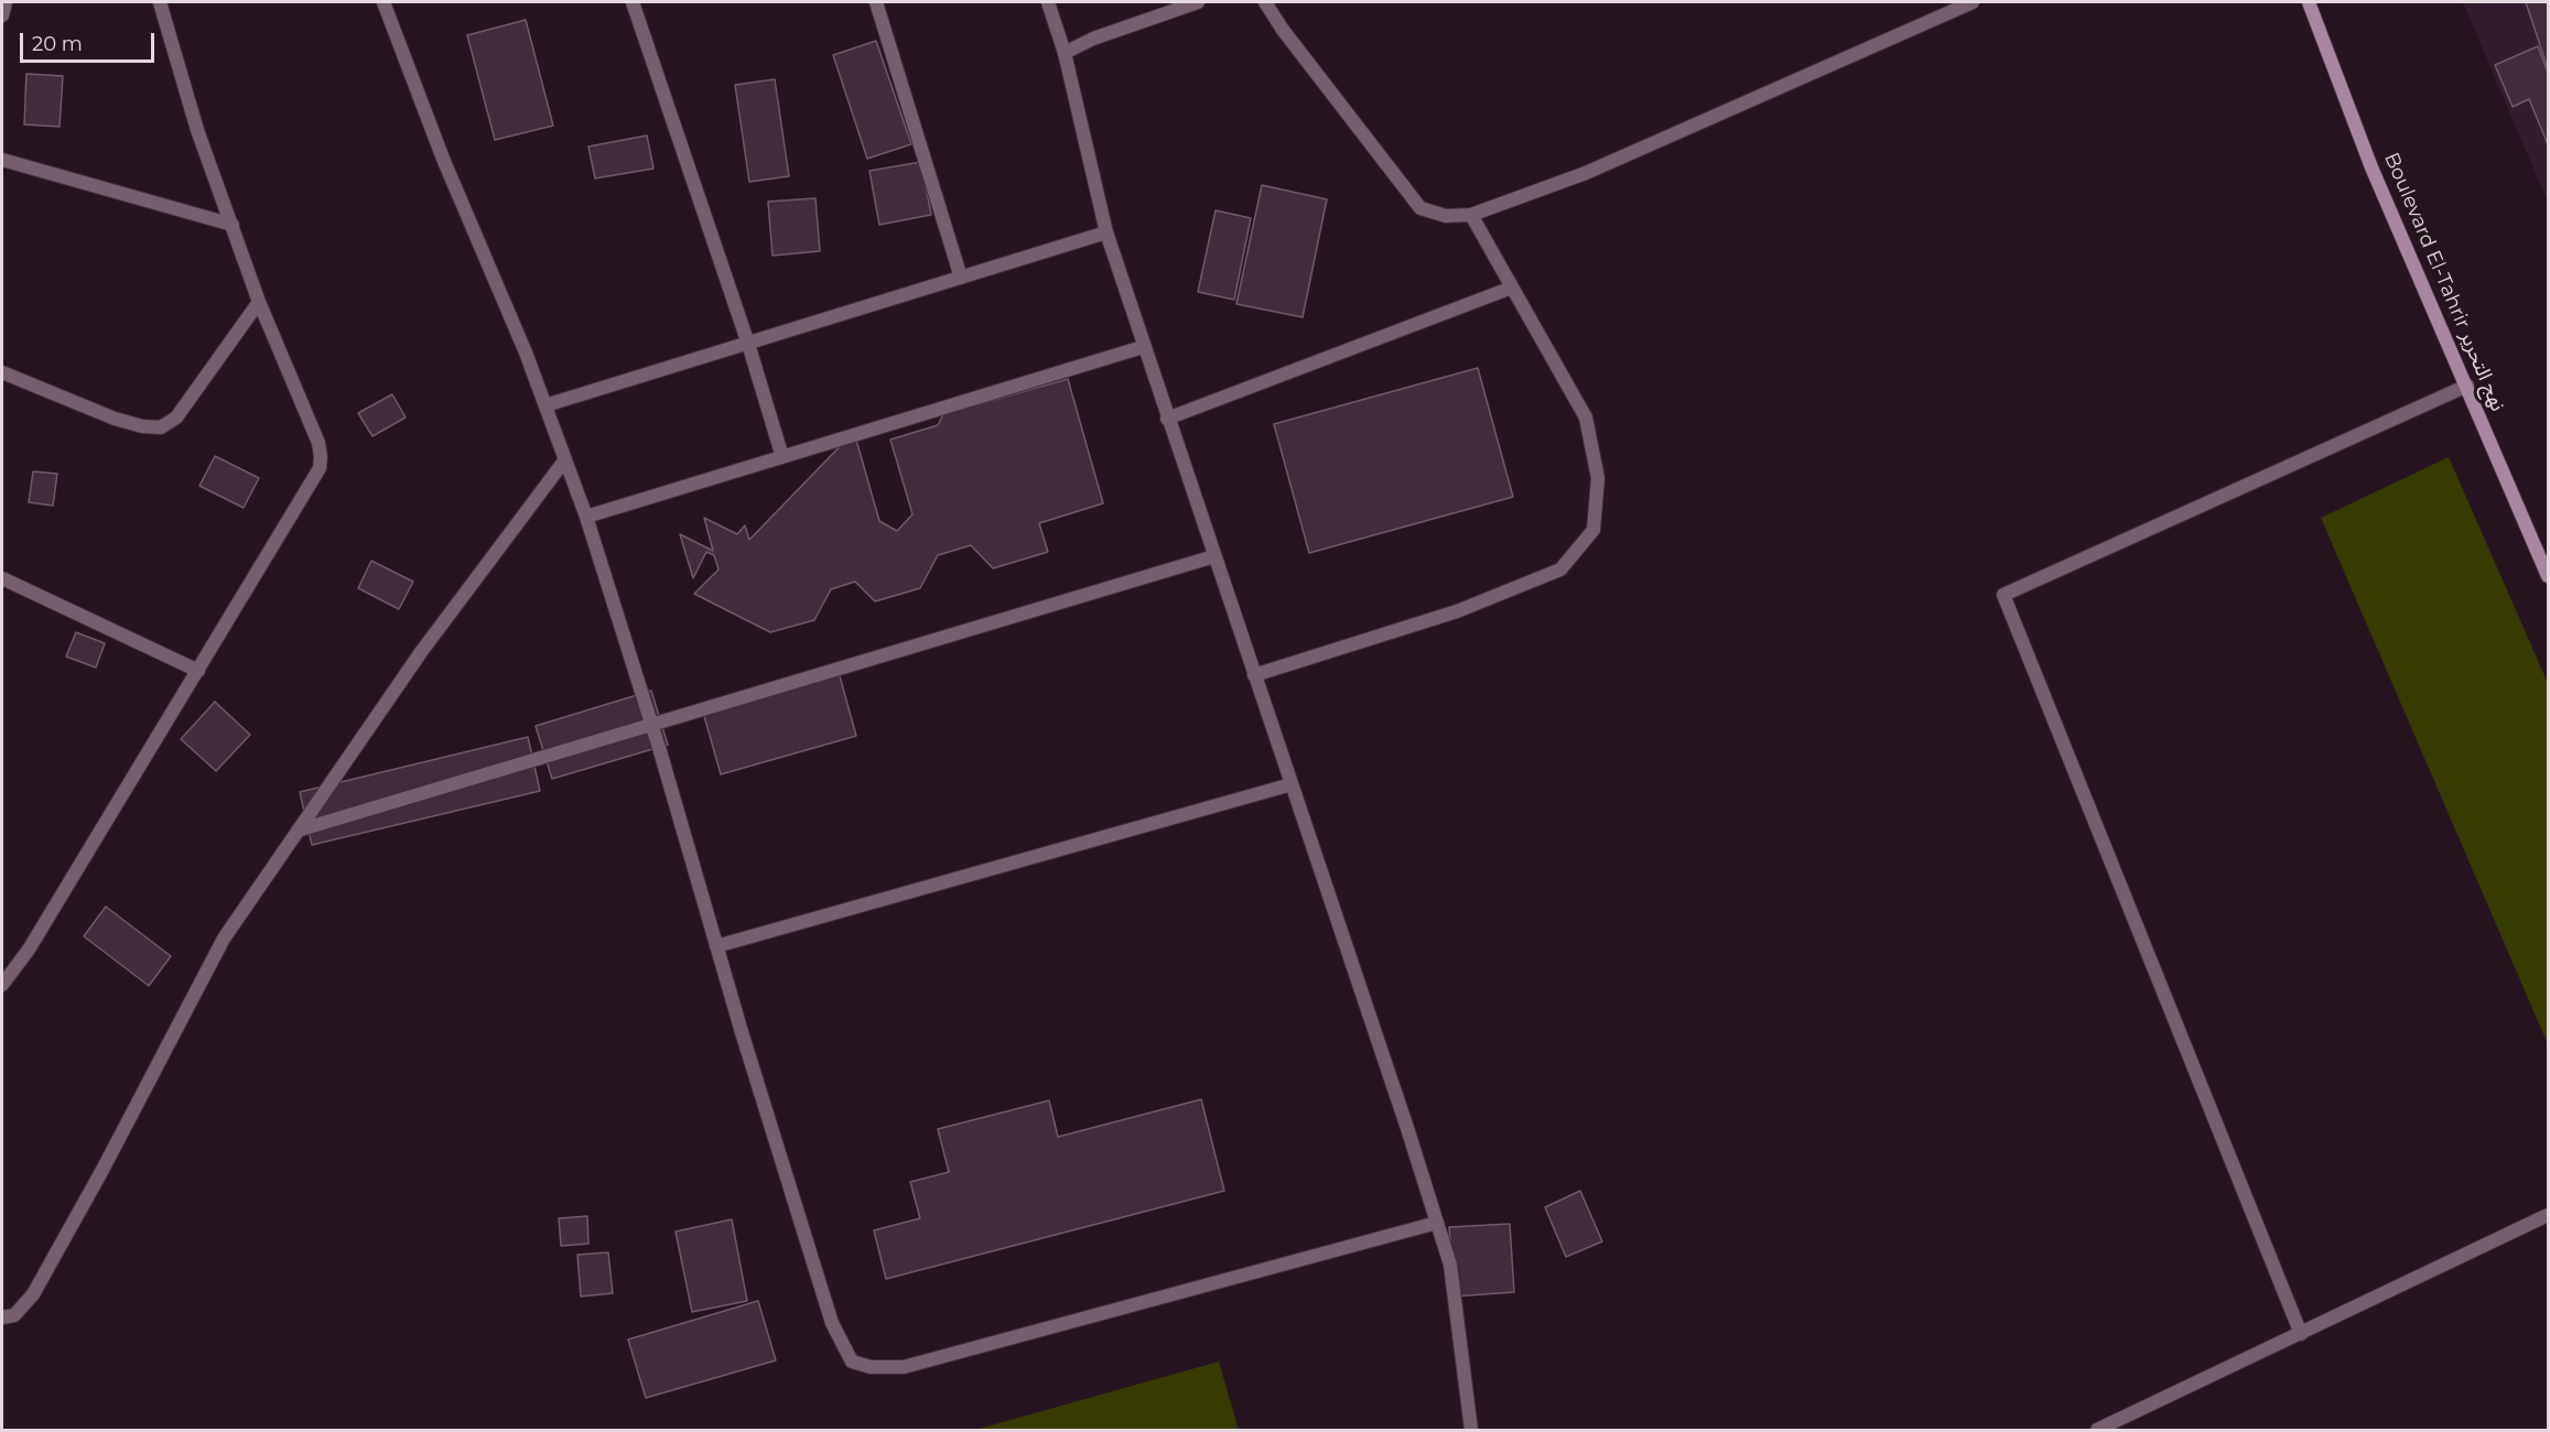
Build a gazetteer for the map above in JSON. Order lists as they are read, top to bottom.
{
  "streets": {
    "main road": ["Boulevard El-Tahrir نهج التحرير"]
  },
  "scale_bar": "20 m"
}
